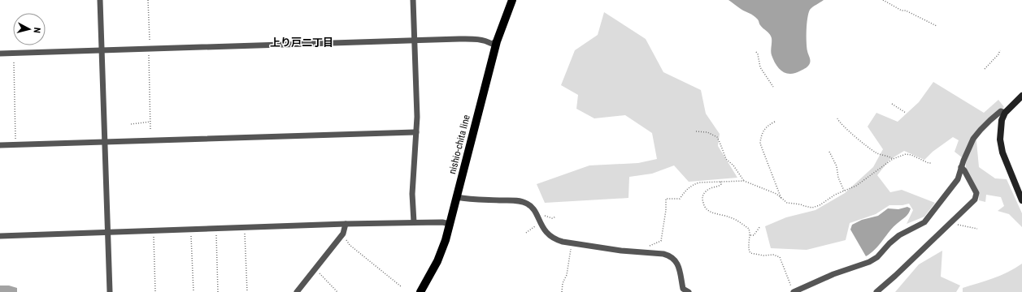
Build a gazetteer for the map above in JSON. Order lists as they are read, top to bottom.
{
  "streets": {
    "main road": ["nishio-chita line"]
  },
  "districts": ["上り戸二丁目"],
  "north": "right"
}
